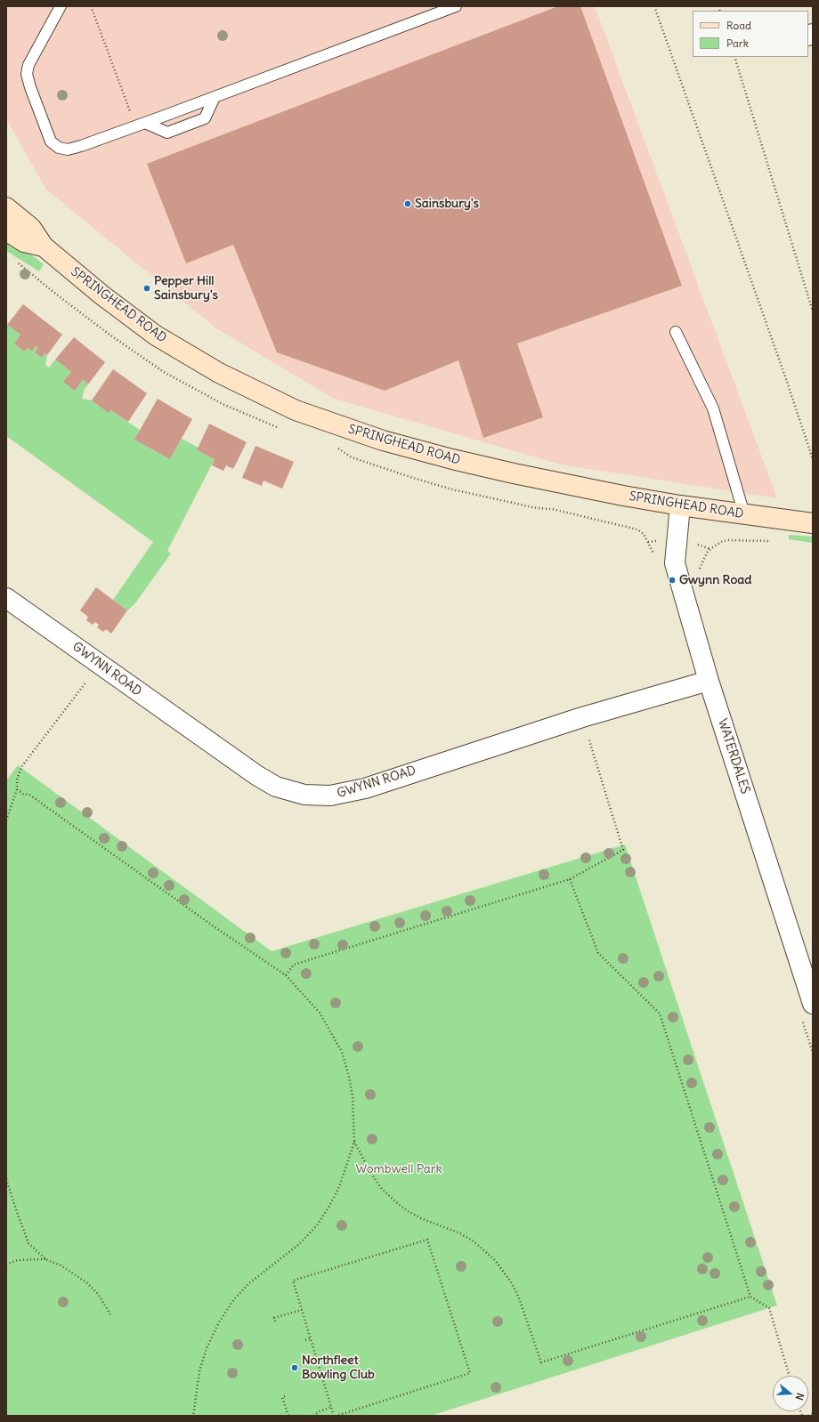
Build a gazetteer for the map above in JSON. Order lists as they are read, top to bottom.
{
  "streets": {
    "main road": ["SPRINGHEAD ROAD"],
    "street": ["GWYNN ROAD", "WATERDALES"]
  },
  "crossings": [
    ["SPRINGHEAD ROAD", "WATERDALES"],
    ["GWYNN ROAD", "WATERDALES"]
  ],
  "parks": ["Wombwell Park"],
  "places": [
    "Sainsbury's",
    "Pepper Hill Sainsbury's",
    "Gwynn Road",
    "Northfleet Bowling Club"
  ],
  "legend": ["Road", "Park"],
  "north": "right"
}
